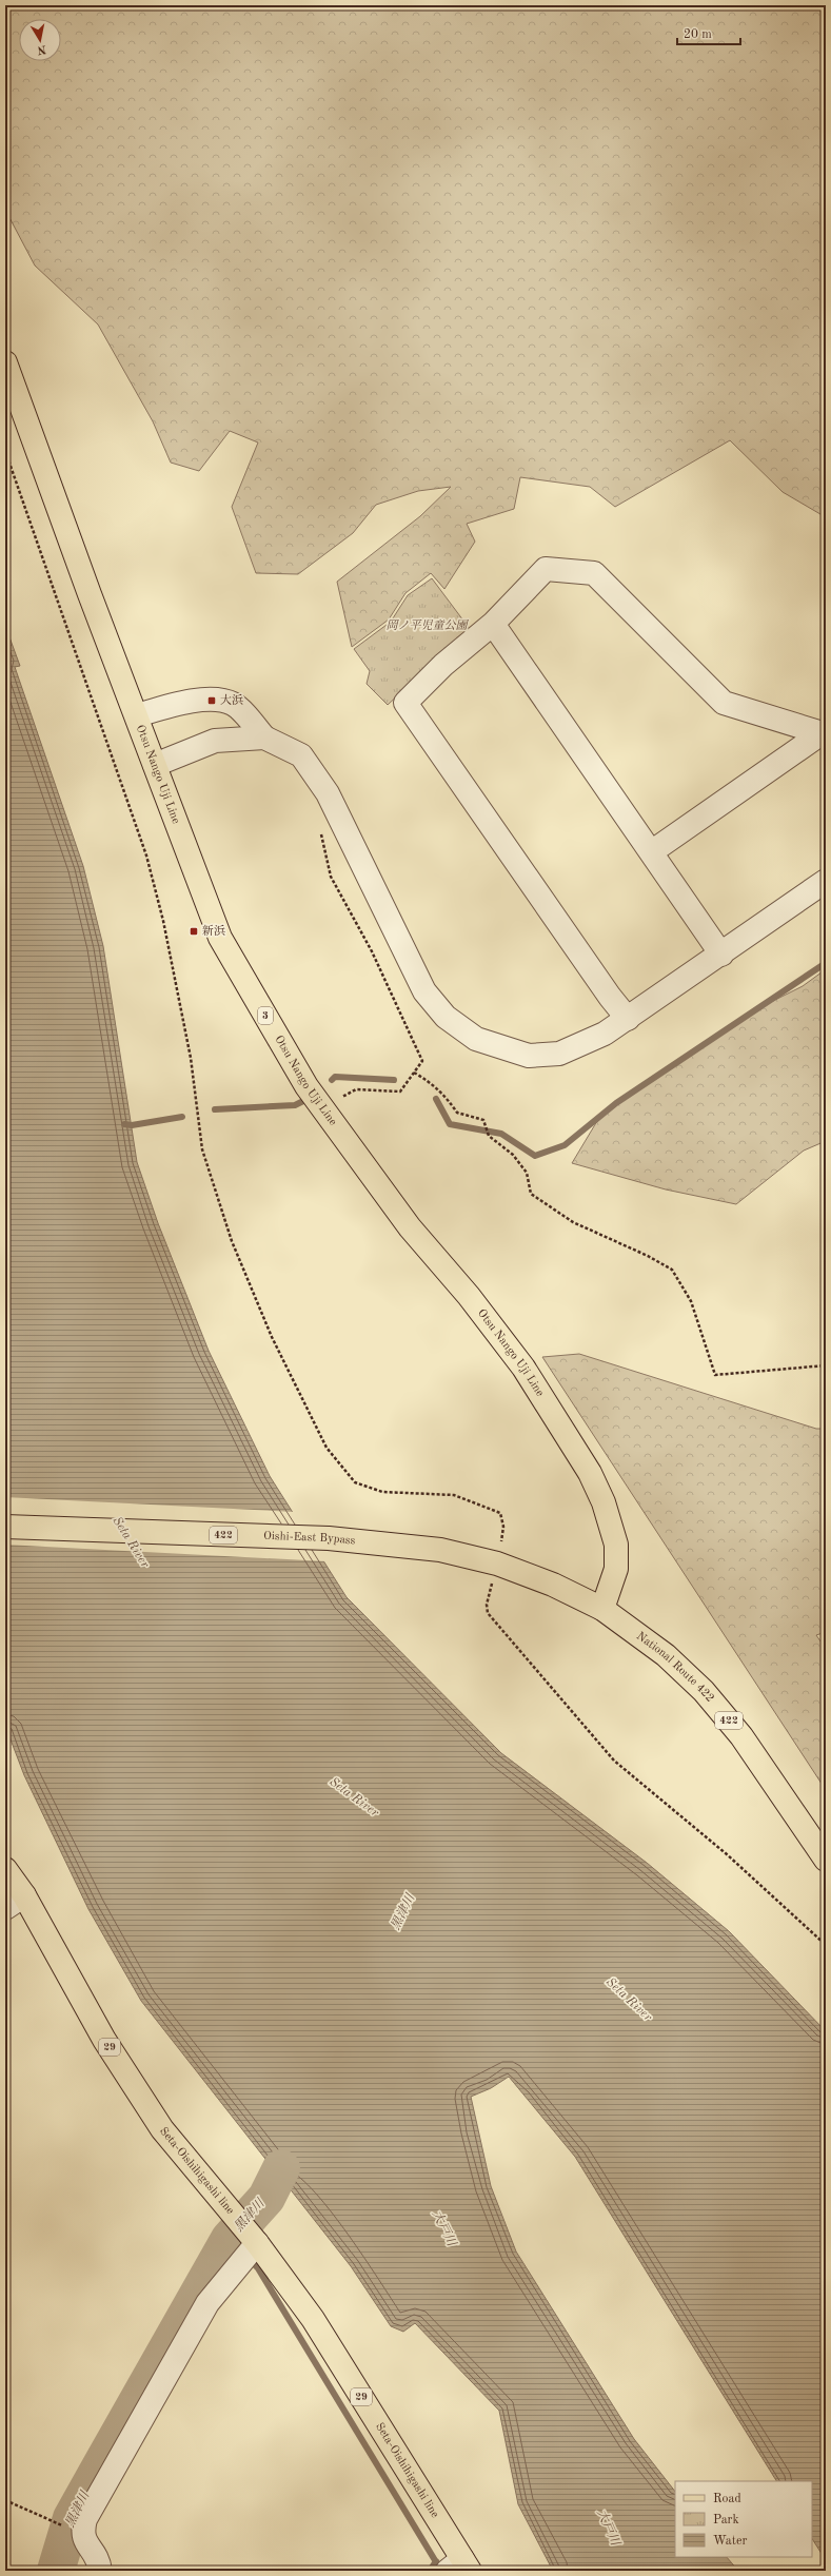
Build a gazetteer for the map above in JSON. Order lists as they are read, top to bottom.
{
  "streets": {
    "main road": [
      "Otsu Nango Uji Line",
      "3",
      "422",
      "Oishi-East Bypass",
      "National Route 422",
      "29",
      "Seta-Oishihigashi line"
    ]
  },
  "crossings": [
    ["Otsu Nango Uji Line", "Oishi-East Bypass"],
    ["Otsu Nango Uji Line", "National Route 422"],
    ["Oishi-East Bypass", "National Route 422"]
  ],
  "water": ["Seta River", "黒津川", "大戸川"],
  "parks": ["岡ノ平児童公園"],
  "places": {
    "transit": ["大浜", "新浜"]
  },
  "legend": ["Road", "Park", "Water"],
  "scale_bar": "20 m",
  "north": "bottom"
}
